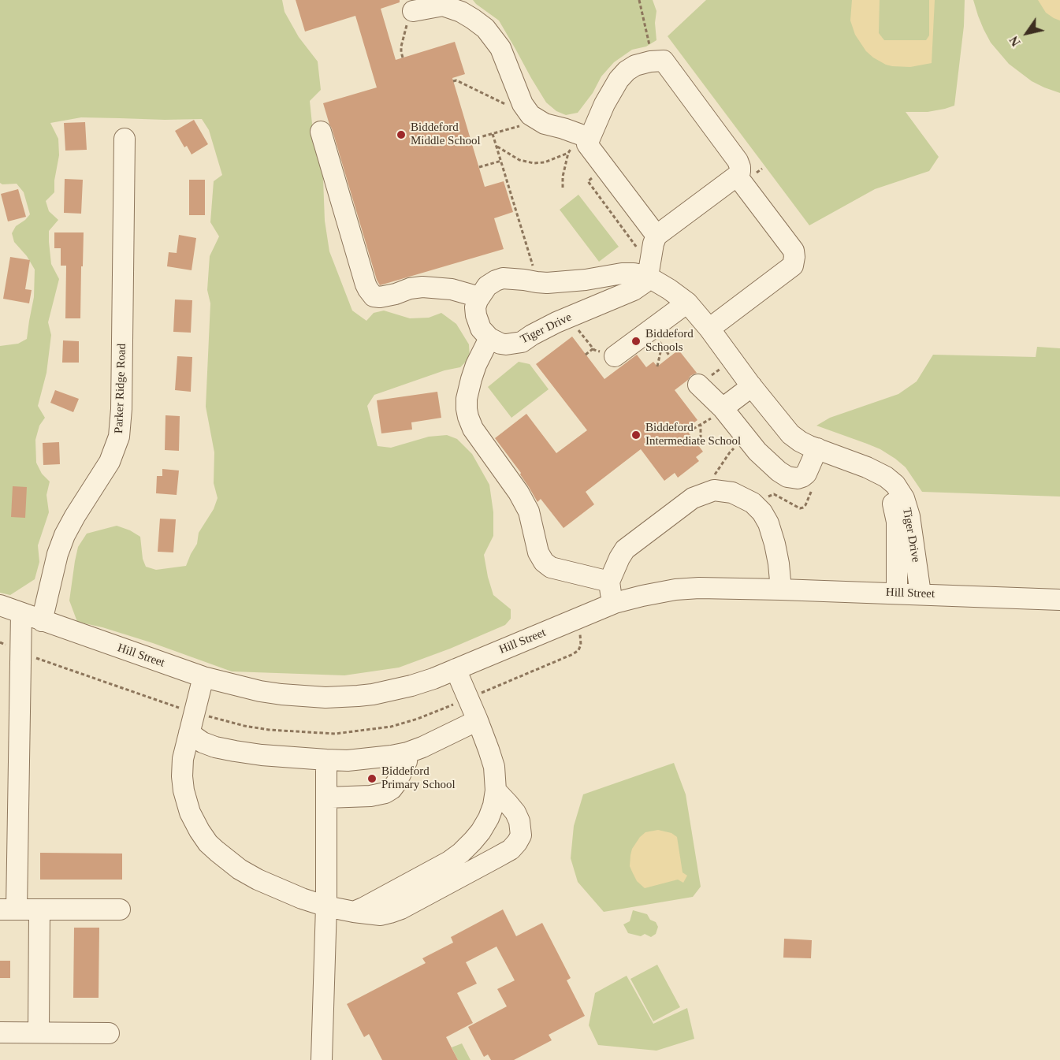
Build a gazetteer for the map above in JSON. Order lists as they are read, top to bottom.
{
  "streets": {
    "street": ["Tiger Drive", "Parker Ridge Road", "Hill Street"]
  },
  "crossings": [
    ["Tiger Drive", "Hill Street"],
    ["Parker Ridge Road", "Hill Street"]
  ],
  "places": [
    "Biddeford Middle School",
    "Biddeford Schools",
    "Biddeford Intermediate School",
    "Biddeford Primary School"
  ],
  "north": "bottom left"
}
